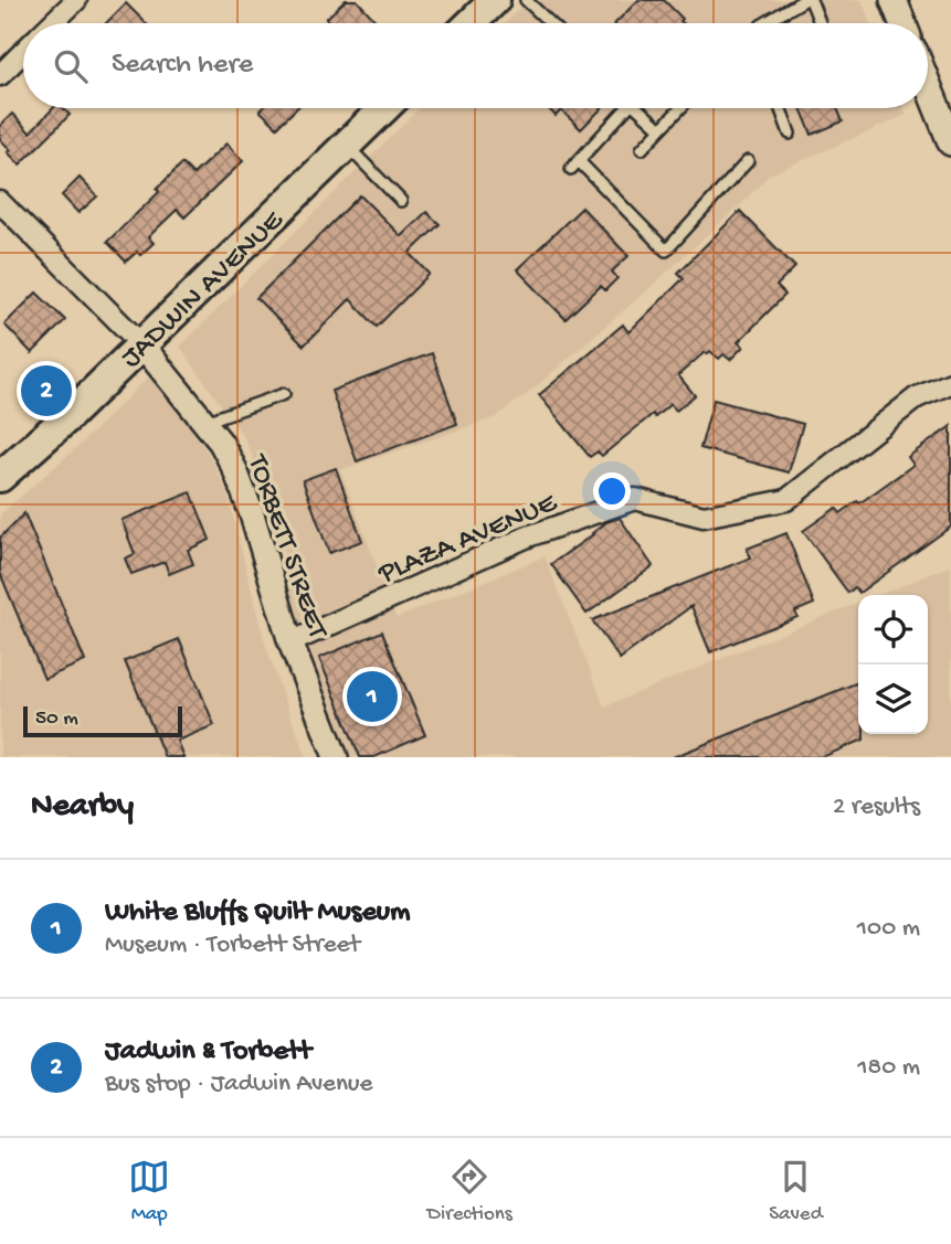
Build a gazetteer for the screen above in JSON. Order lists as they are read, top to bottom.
{
  "streets": {
    "main road": ["JADWIN AVENUE"],
    "street": ["PLAZA AVENUE", "TORBETT STREET"]
  },
  "crossings": [
    ["JADWIN AVENUE", "TORBETT STREET"],
    ["PLAZA AVENUE", "TORBETT STREET"]
  ],
  "scale_bar": "50 m",
  "page": {
    "search": "Search here",
    "pins": ["2", "1"],
    "scale": "50 m",
    "heading": ["Nearby", "2 results"],
    "list": [
      {
        "mark": "1",
        "name": "White Bluffs Quilt Museum",
        "note": "Museum · Torbett Street",
        "value": "100 m"
      },
      {
        "mark": "2",
        "name": "Jadwin & Torbett",
        "note": "Bus stop · Jadwin Avenue",
        "value": "180 m"
      }
    ],
    "nav": ["Map", "Directions", "Saved"]
  }
}
